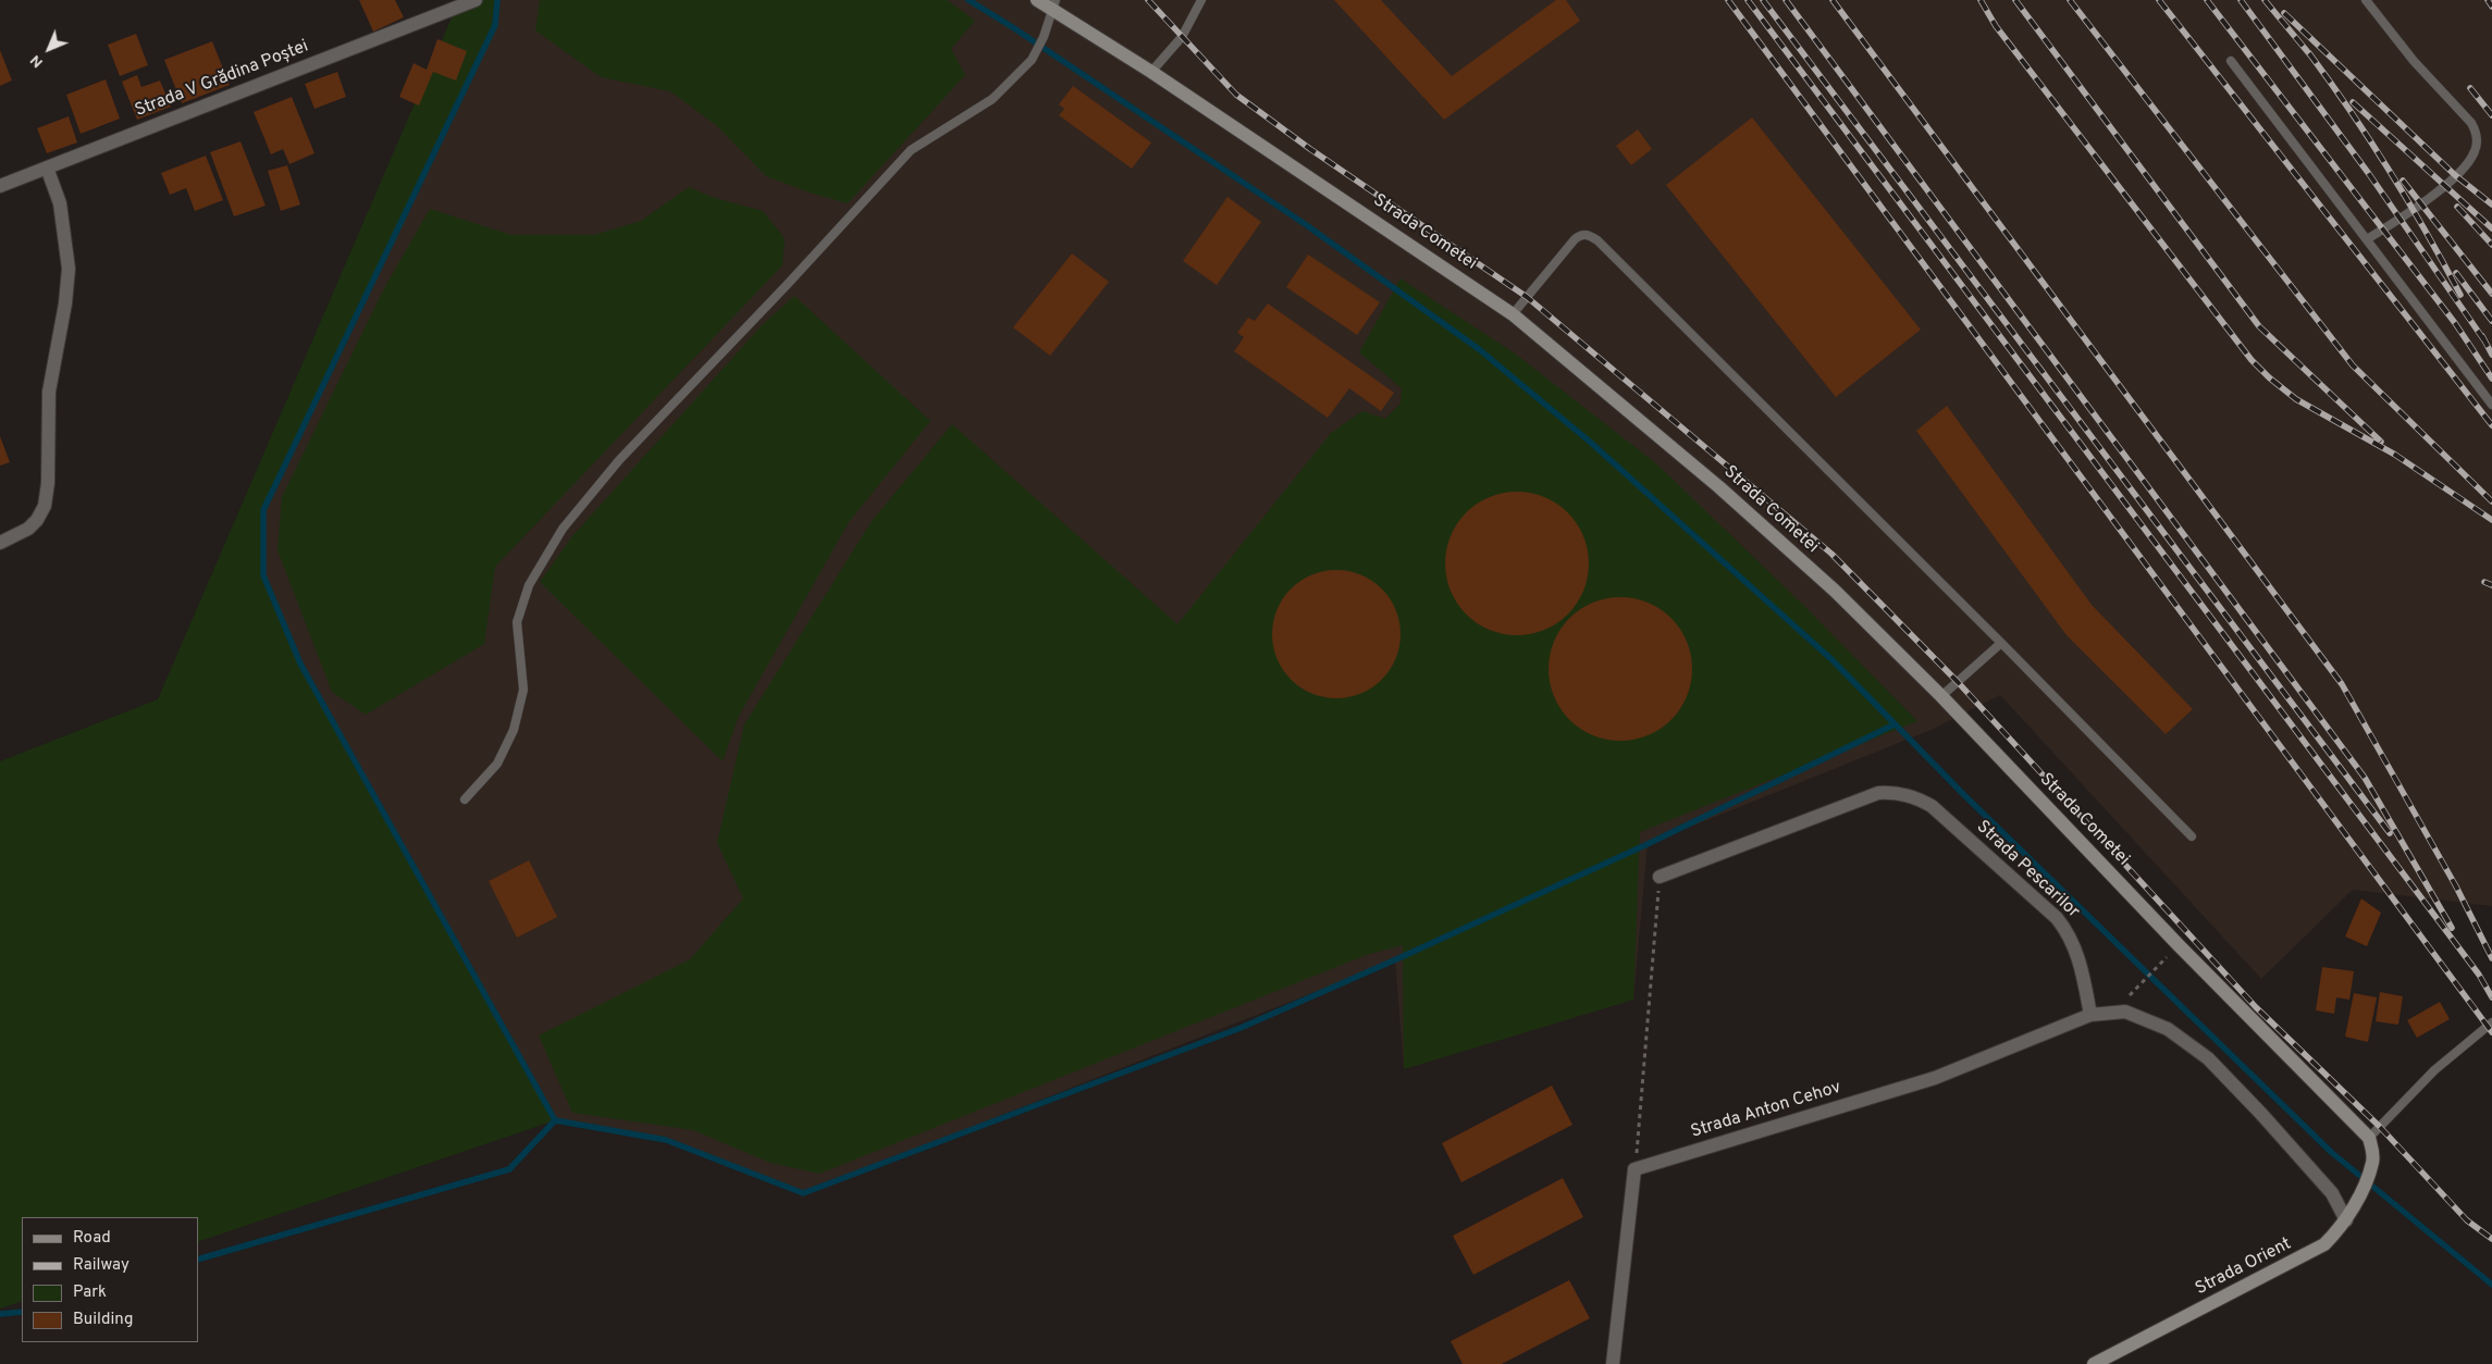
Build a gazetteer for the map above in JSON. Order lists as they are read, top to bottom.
{
  "streets": {
    "street": [
      "Strada V Grădina Poștei",
      "Strada Cometei",
      "Strada Pescarilor",
      "Strada Anton Cehov",
      "Strada Orient"
    ]
  },
  "crossings": [
    ["Strada Cometei", "Strada Orient"],
    ["Strada Pescarilor", "Strada Anton Cehov"]
  ],
  "legend": [
    "Road",
    "Railway",
    "Park",
    "Building"
  ],
  "north": "bottom left"
}
